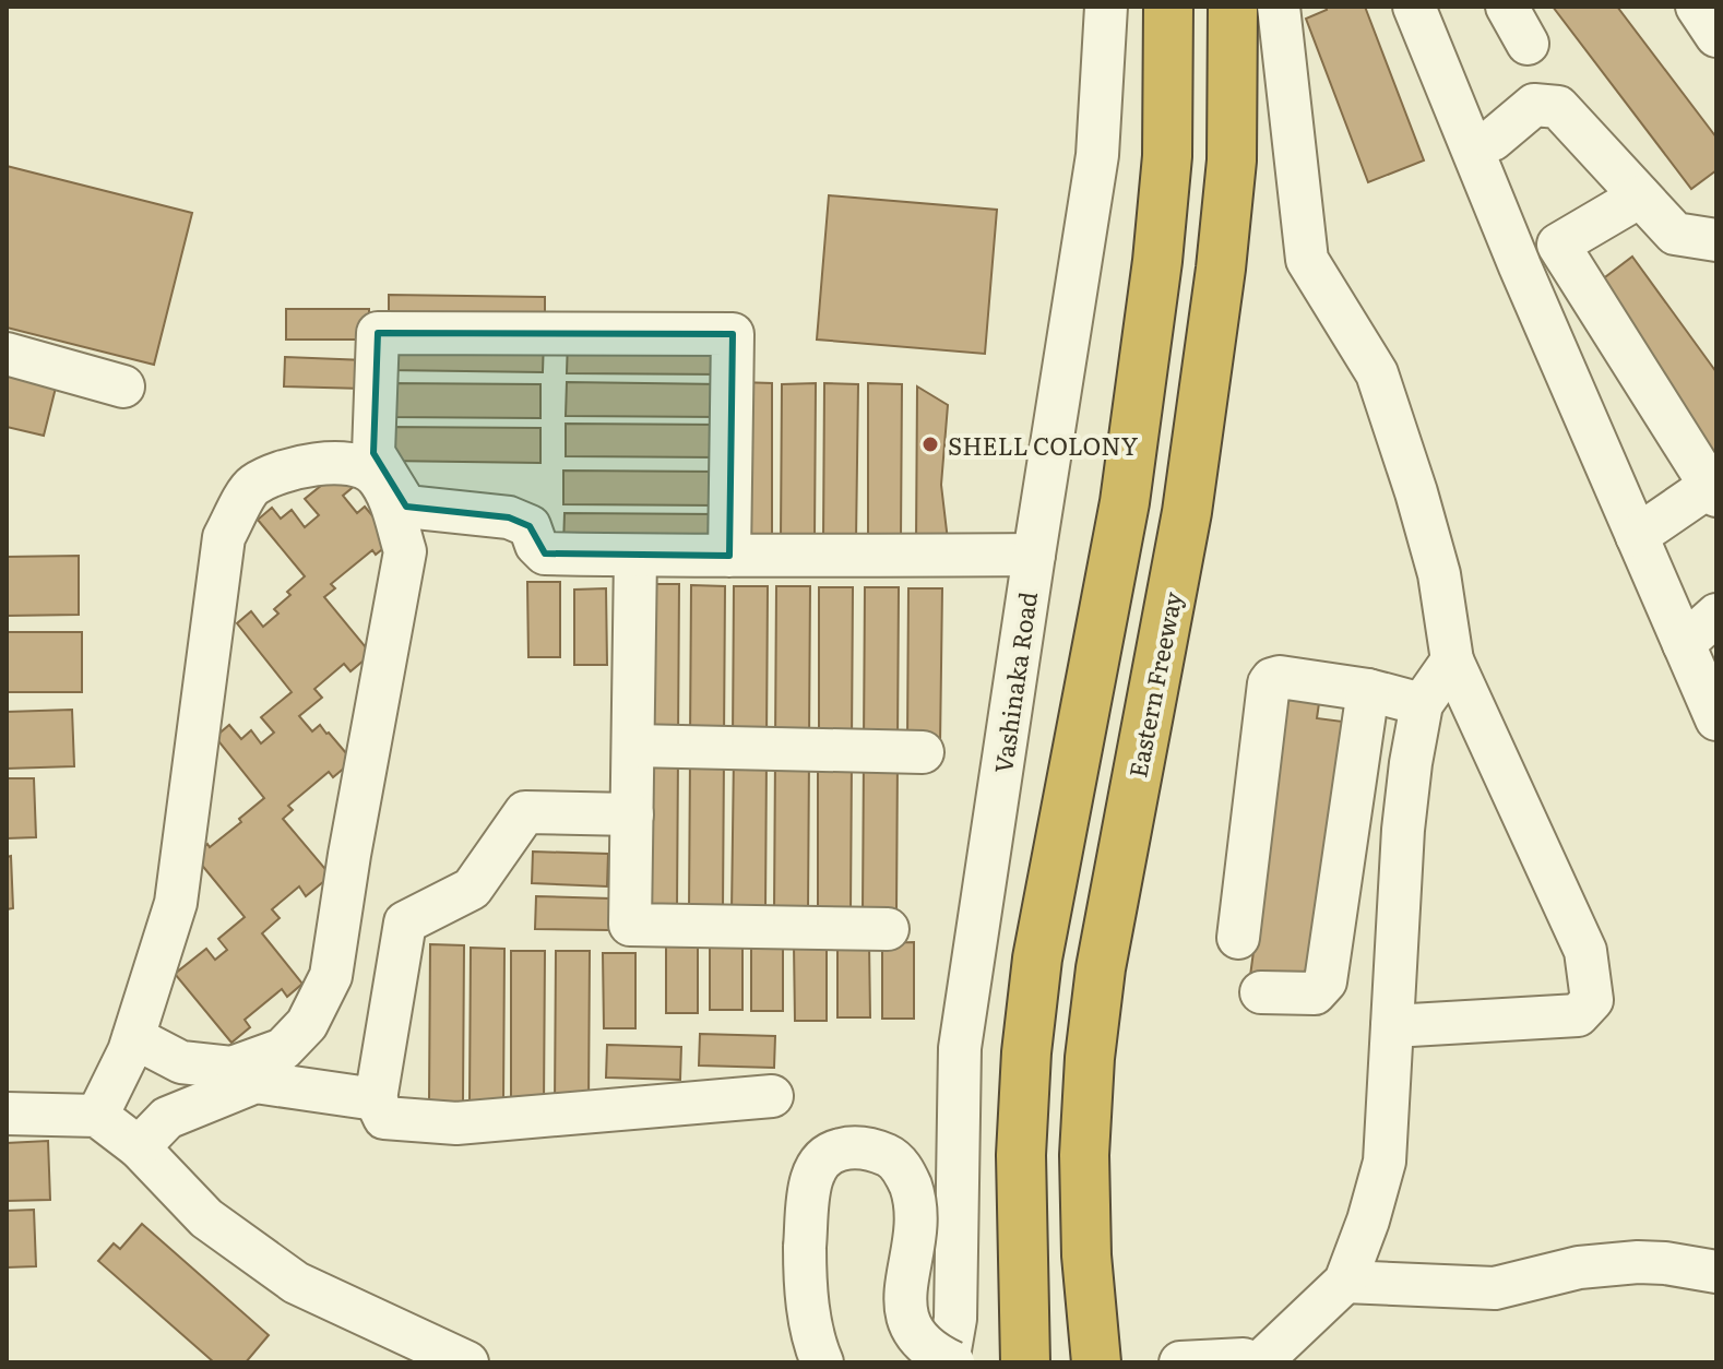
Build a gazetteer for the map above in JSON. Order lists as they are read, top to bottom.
{
  "streets": {
    "highway": ["Eastern Freeway"],
    "street": ["Vashinaka Road"]
  },
  "places": ["SHELL COLONY"]
}
